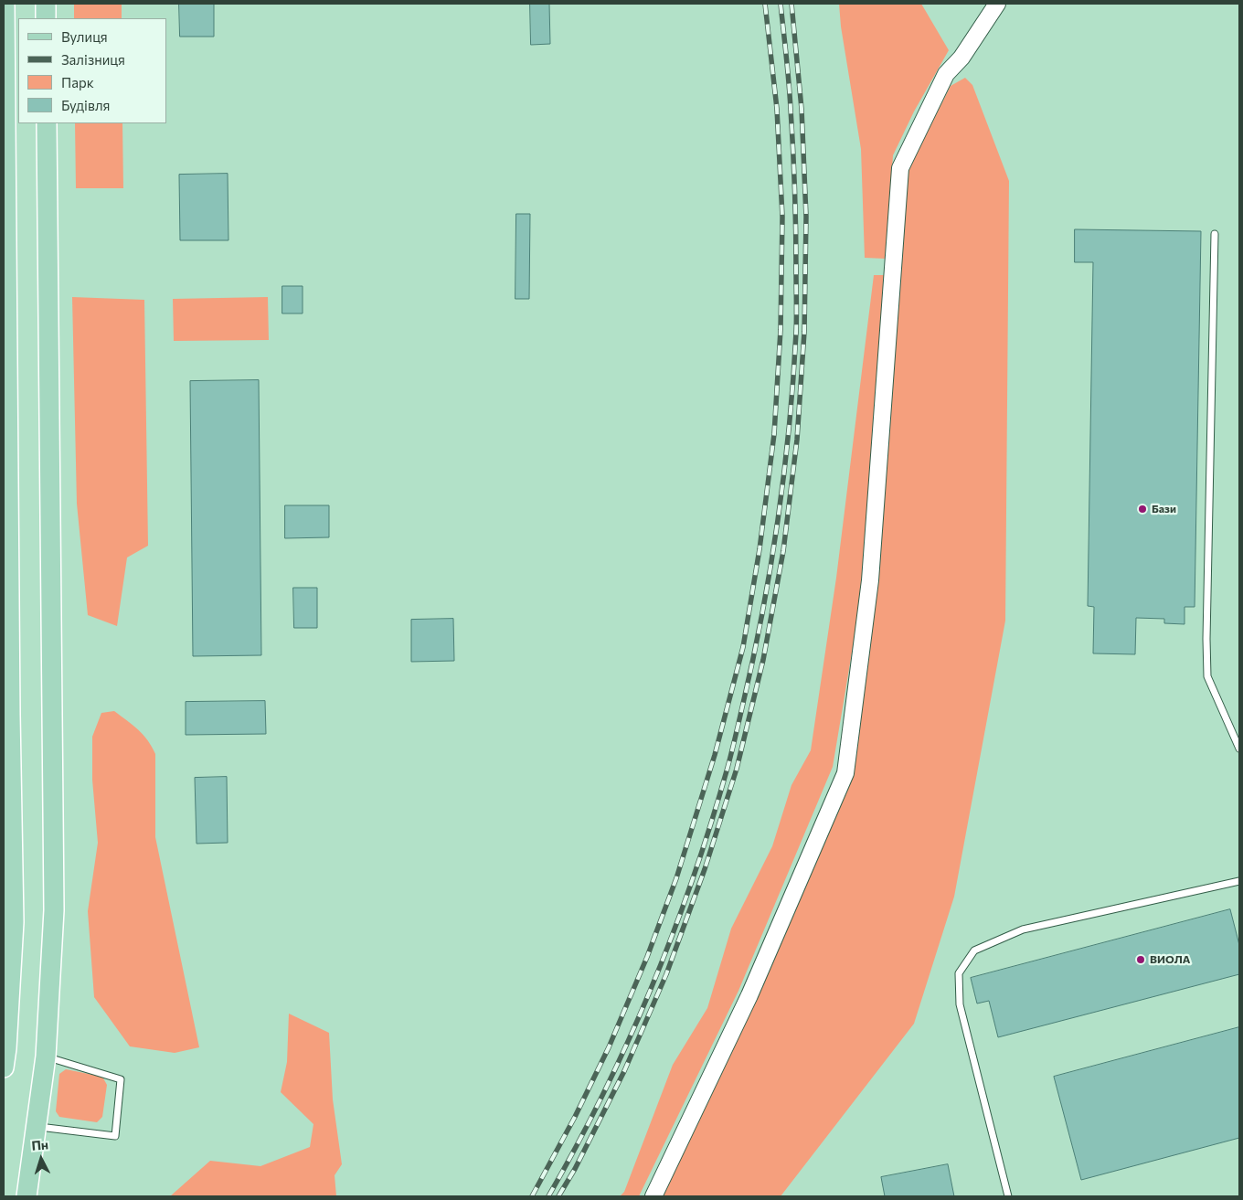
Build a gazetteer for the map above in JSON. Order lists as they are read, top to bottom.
{
  "places": ["Бази", "ВИОЛА"],
  "legend": [
    "Вулиця",
    "Залізниця",
    "Парк",
    "Будівля"
  ],
  "north": "top"
}
